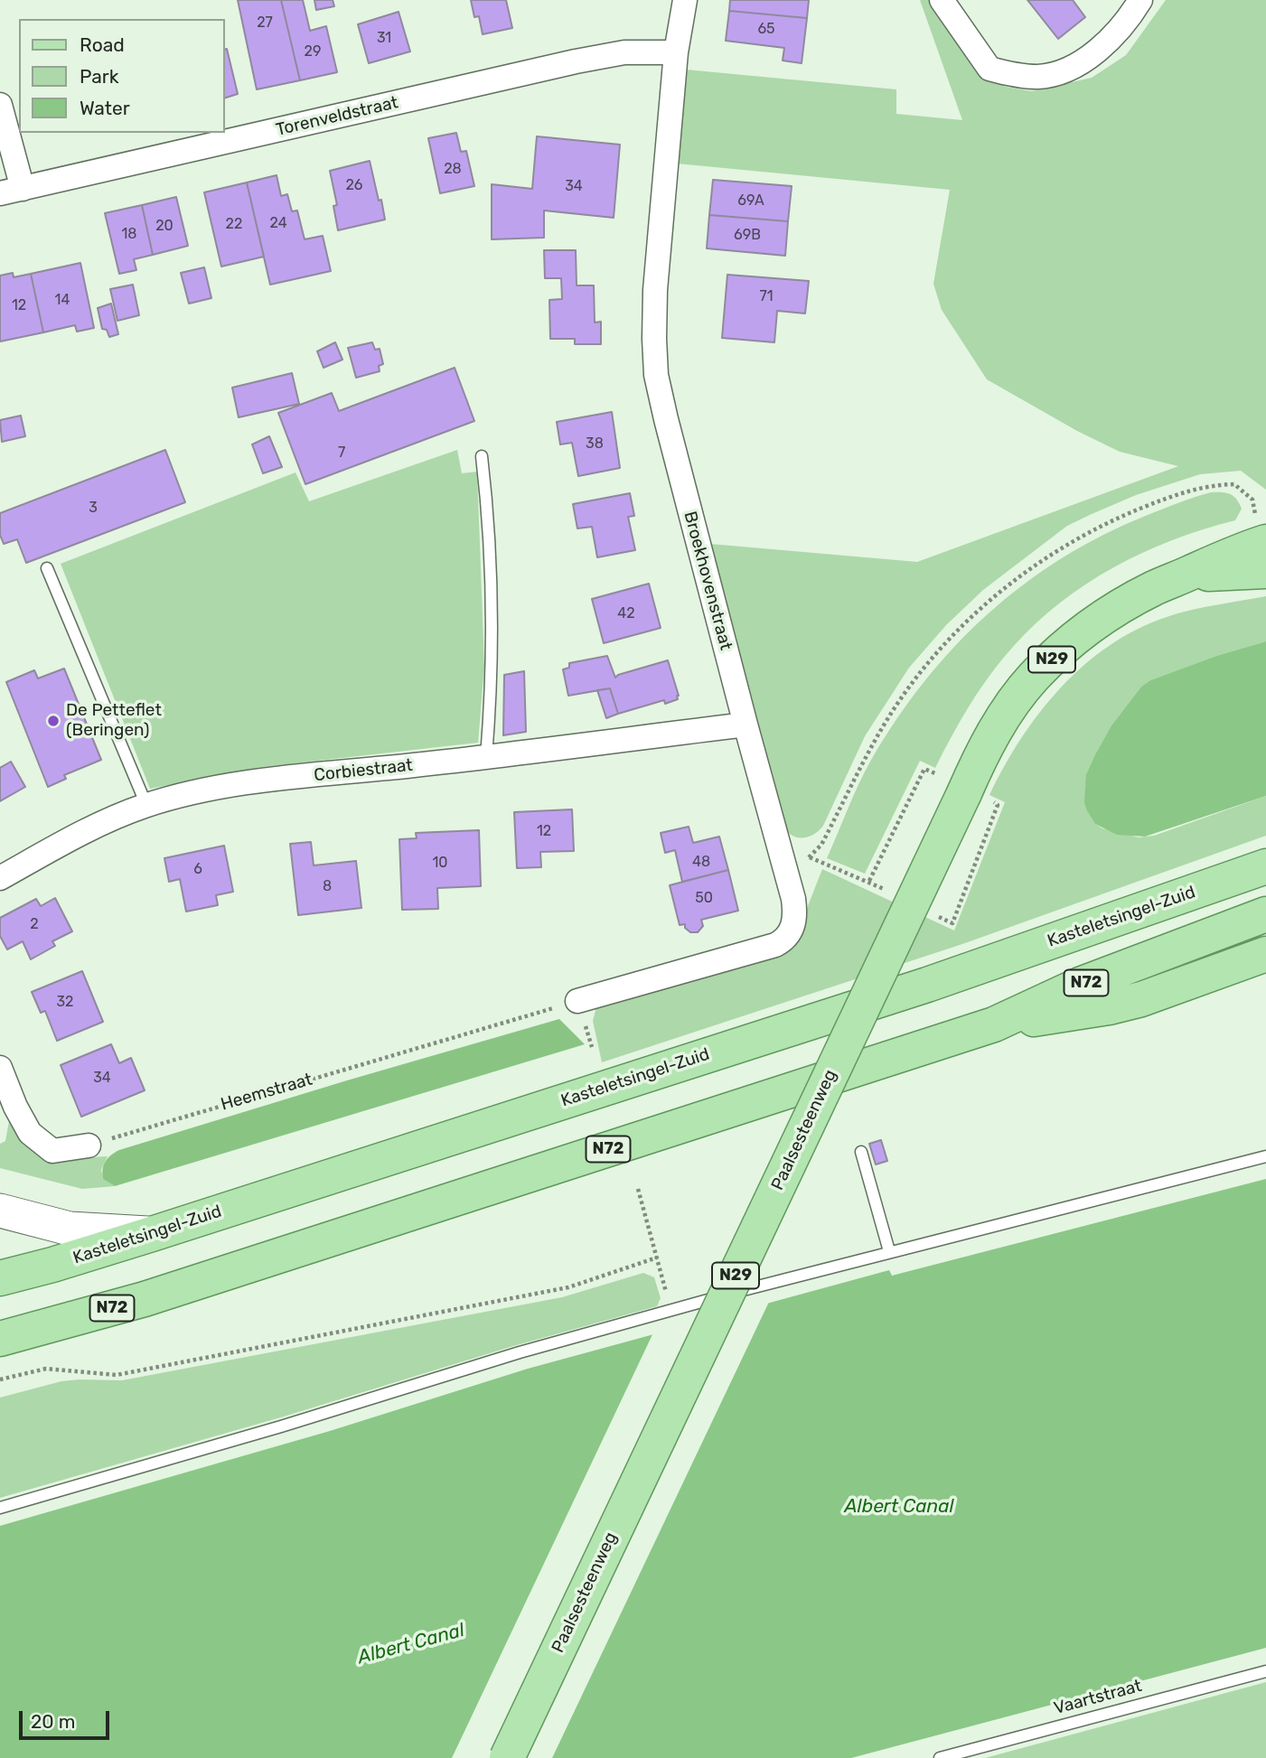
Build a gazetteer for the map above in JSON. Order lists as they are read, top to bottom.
{
  "streets": {
    "main road": [
      "N29",
      "Kasteletsingel-Zuid",
      "N72",
      "Paalsesteenweg"
    ],
    "street": ["Torenveldstraat", "Broekhovenstraat", "Corbiestraat"],
    "lane": ["Vaartstraat"],
    "path": ["Heemstraat"]
  },
  "crossings": [
    ["Torenveldstraat", "Broekhovenstraat"],
    ["Broekhovenstraat", "Corbiestraat"],
    ["Broekhovenstraat", "Heemstraat"]
  ],
  "water": ["Albert Canal"],
  "places": ["De Petteflet (Beringen)"],
  "house_numbers": [
    "27",
    "65",
    "31",
    "29",
    "28",
    "26",
    "34",
    "69A",
    "24",
    "22",
    "20",
    "18",
    "69B",
    "71",
    "14",
    "12",
    "38",
    "7",
    "3",
    "42",
    "12",
    "48",
    "10",
    "6",
    "8",
    "50",
    "2",
    "32",
    "34"
  ],
  "legend": ["Road", "Park", "Water"],
  "scale_bar": "20 m"
}
